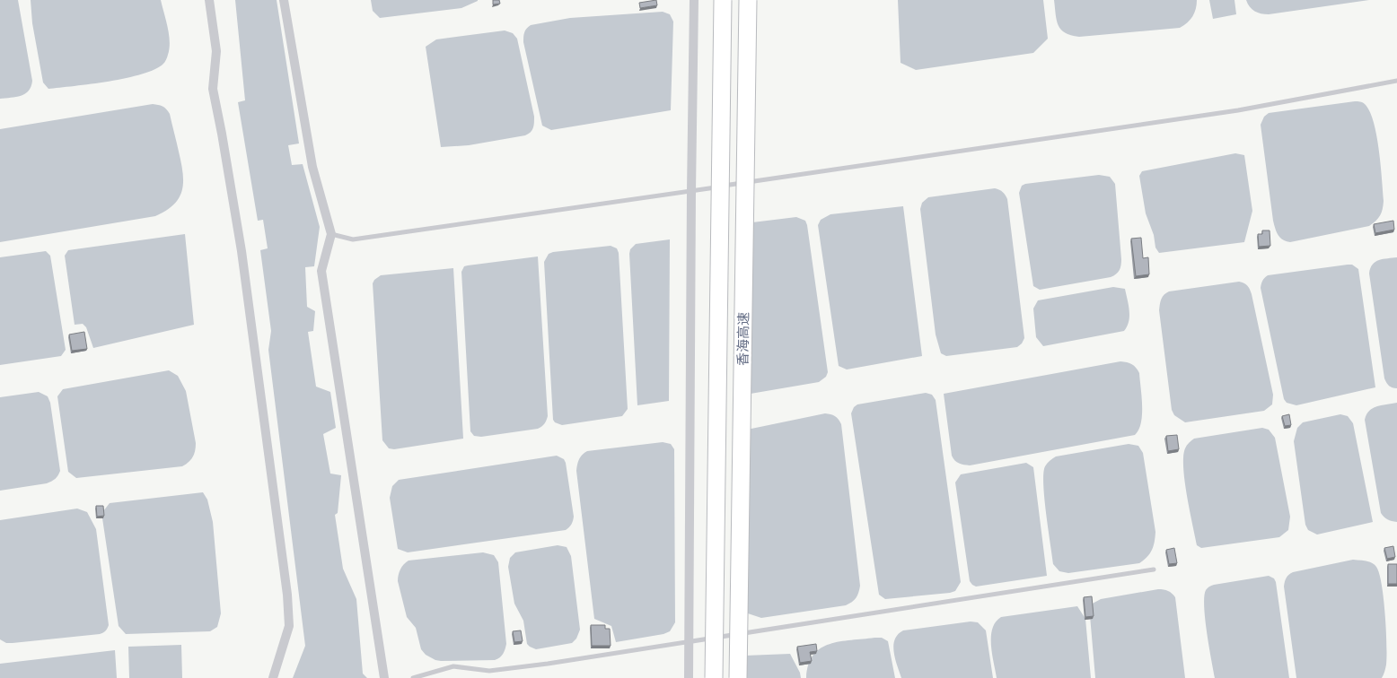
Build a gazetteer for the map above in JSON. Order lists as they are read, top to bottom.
{
  "streets": {
    "highway": ["香海高速"]
  }
}
